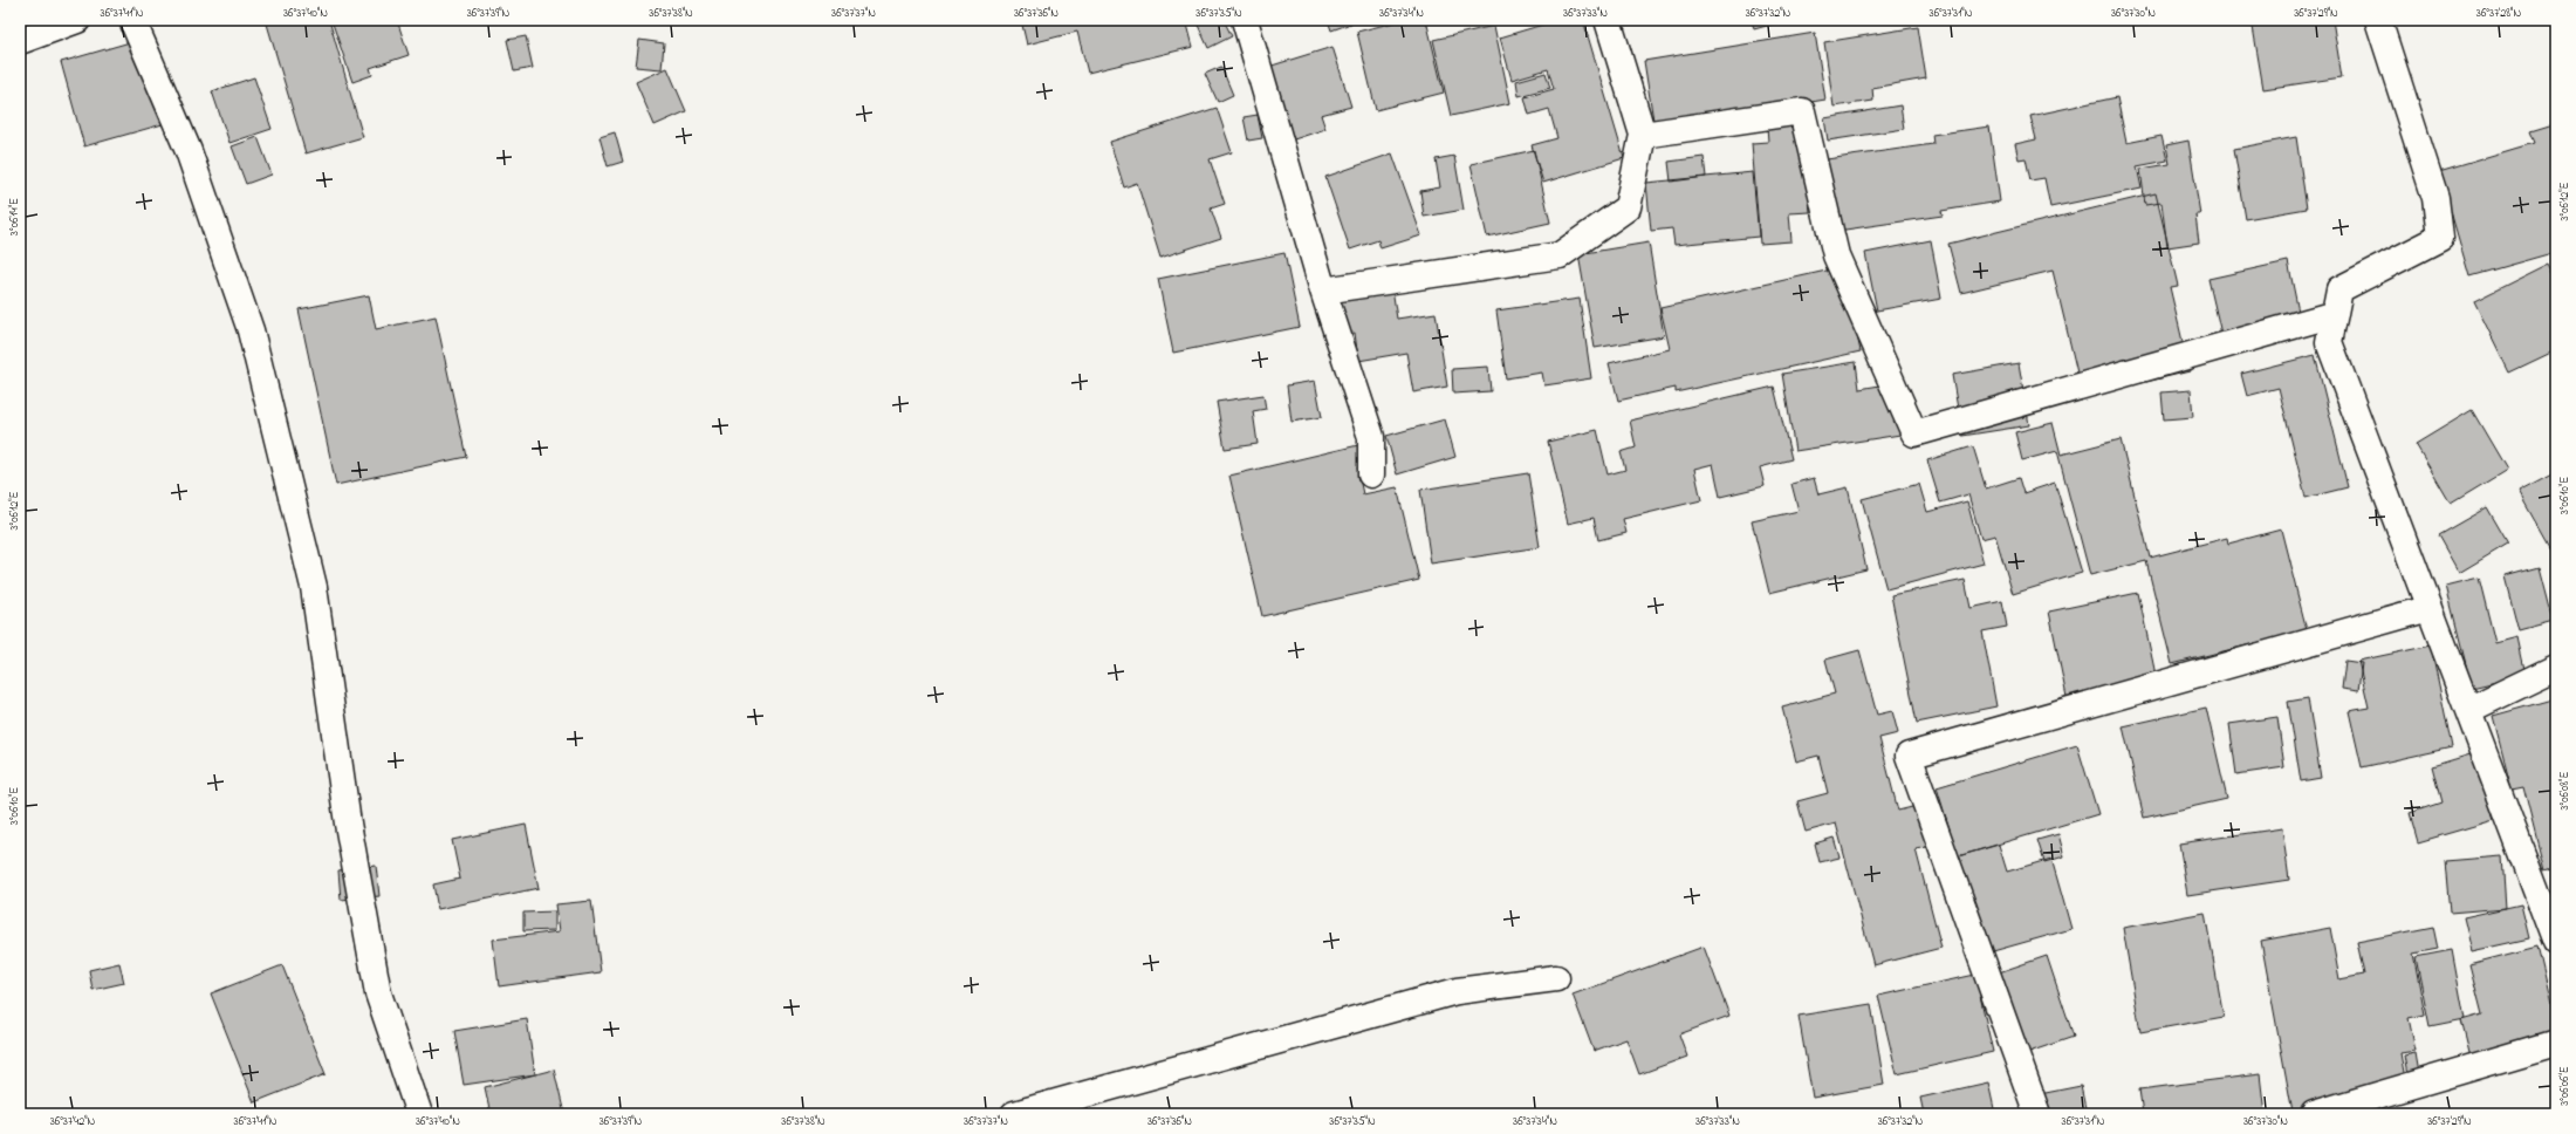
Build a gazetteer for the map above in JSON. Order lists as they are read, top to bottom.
{
  "coordinates": [
    "36°37'41\"N",
    "36°37'40\"N",
    "36°37'39\"N",
    "36°37'38\"N",
    "36°37'37\"N",
    "36°37'36\"N",
    "36°37'35\"N",
    "36°37'34\"N",
    "36°37'33\"N",
    "36°37'32\"N",
    "36°37'31\"N",
    "36°37'30\"N",
    "36°37'29\"N",
    "36°37'28\"N",
    "3°06'12\"E",
    "3°06'14\"E",
    "3°06'10\"E",
    "3°06'08\"E",
    "3°06'06\"E",
    "36°37'42\"N"
  ]
}
